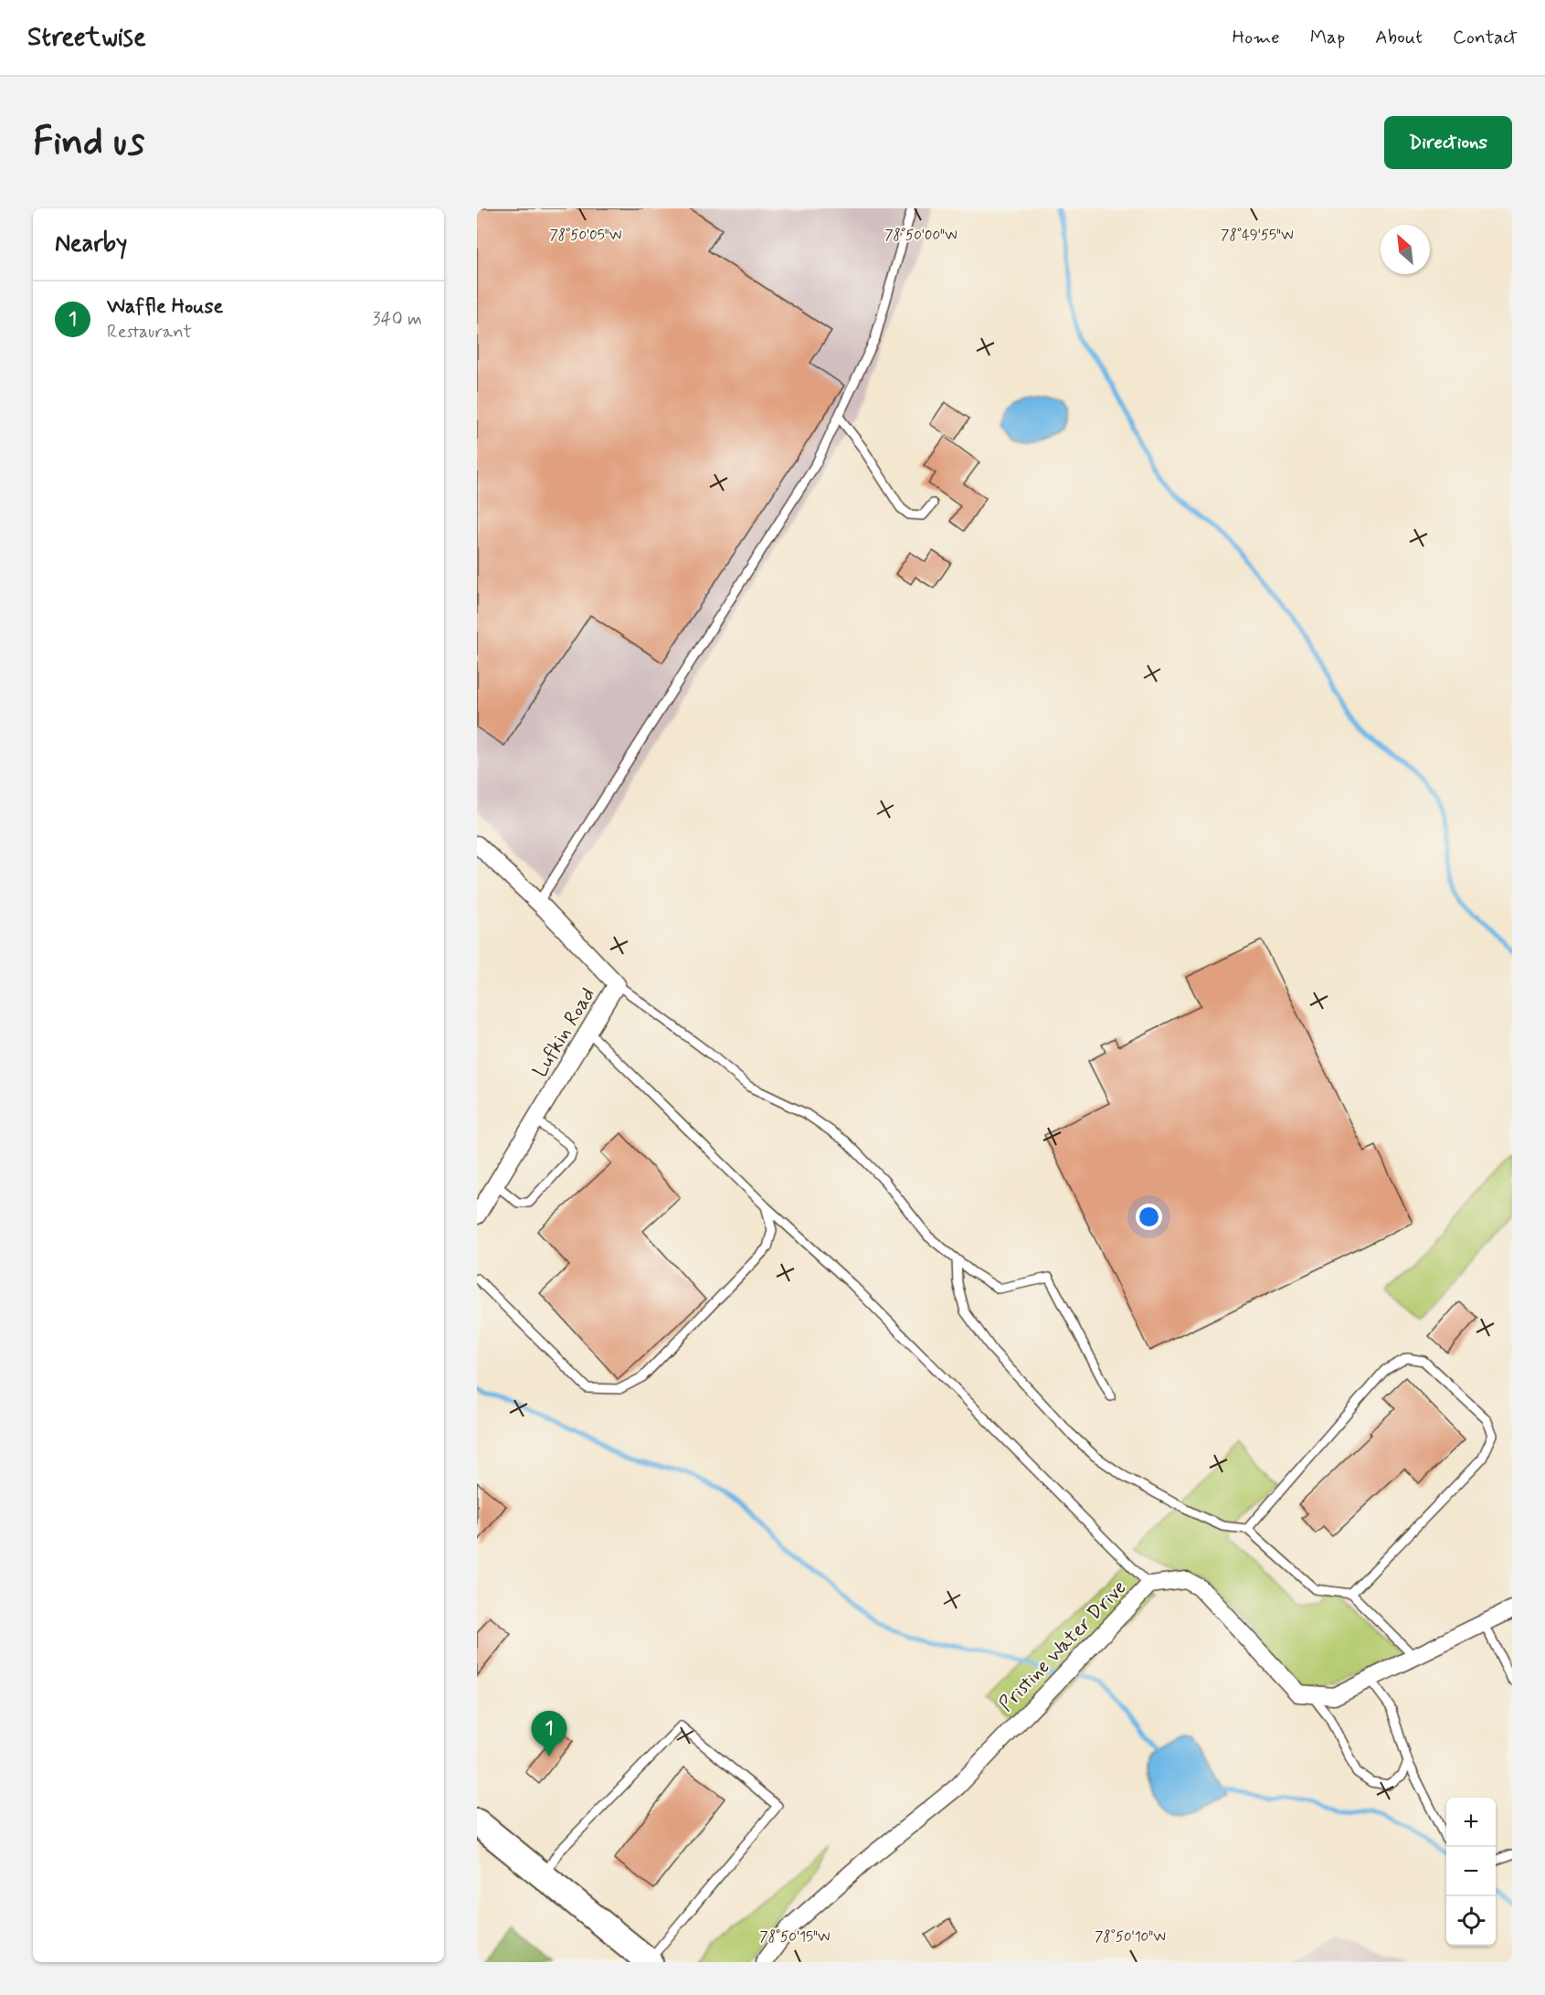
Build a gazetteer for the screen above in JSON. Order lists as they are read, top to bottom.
{
  "streets": {
    "street": ["Lufkin Road", "Pristine Water Drive"]
  },
  "north": "top left",
  "page": {
    "header": "Streetwise",
    "nav": [
      "Home",
      "Map",
      "About",
      "Contact"
    ],
    "buttons": "Directions",
    "title": "Find us",
    "heading": "Nearby",
    "list": [
      {
        "mark": "1",
        "name": "Waffle House",
        "note": "Restaurant",
        "value": "340 m"
      }
    ],
    "pins": "1",
    "map_buttons": ["+", "−"]
  },
  "coordinates": [
    "78°50'05\"W",
    "78°50'00\"W",
    "78°49'55\"W",
    "78°50'15\"W",
    "78°50'10\"W"
  ]
}
